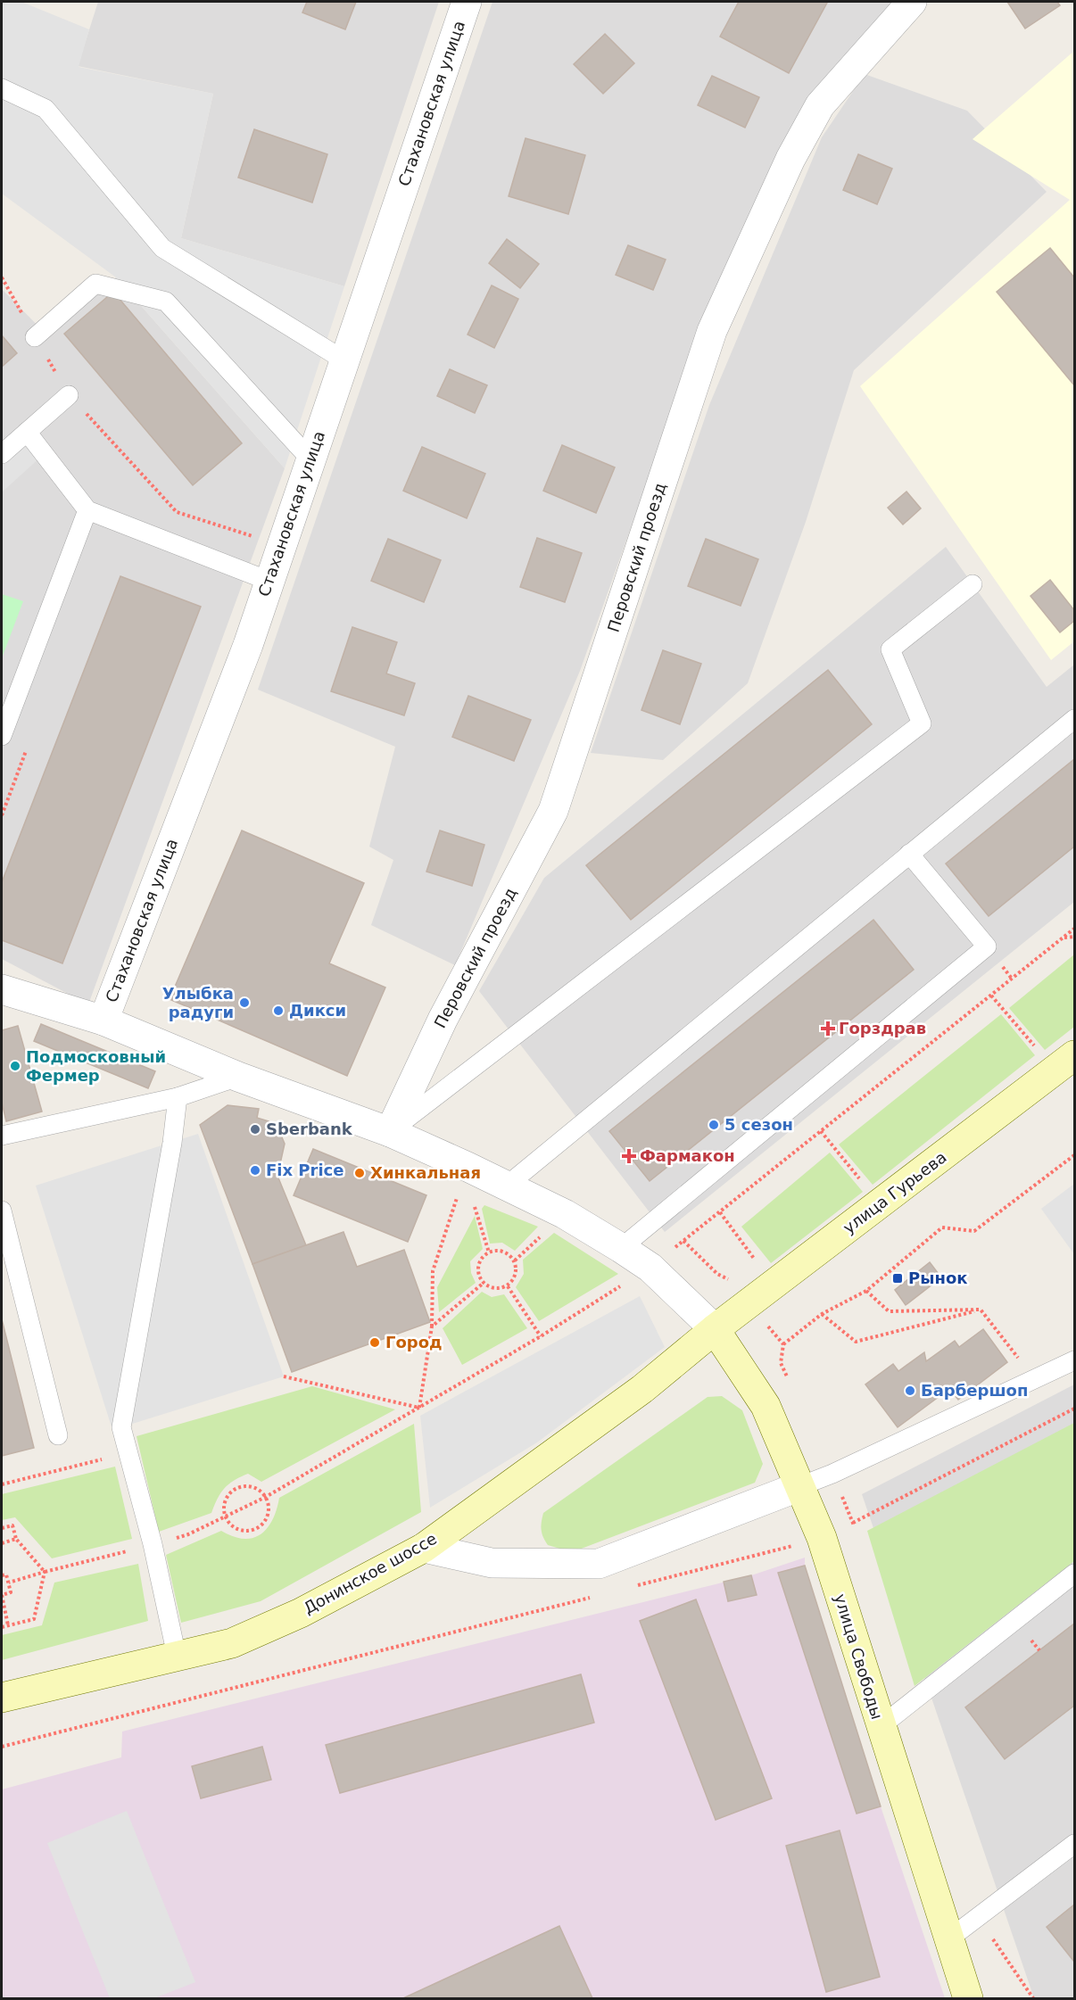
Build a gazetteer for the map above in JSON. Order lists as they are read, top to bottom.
{
  "streets": {
    "main road": ["улица Гурьева", "Донинское шоссе", "улица Свободы"],
    "street": ["Стахановская улица", "Перовский проезд"]
  },
  "crossings": [
    ["улица Гурьева", "Донинское шоссе"],
    ["улица Гурьева", "улица Свободы"],
    ["Донинское шоссе", "улица Свободы"]
  ],
  "places": {
    "other": [
      "Улыбка радуги",
      "Дикси",
      "Подмосковный Фермер",
      "5 сезон",
      "Sberbank",
      "Fix Price",
      "Хинкальная",
      "Город",
      "Барбершоп"
    ],
    "health": ["Горздрав", "Фармакон"],
    "transit": ["Рынок"]
  }
}
